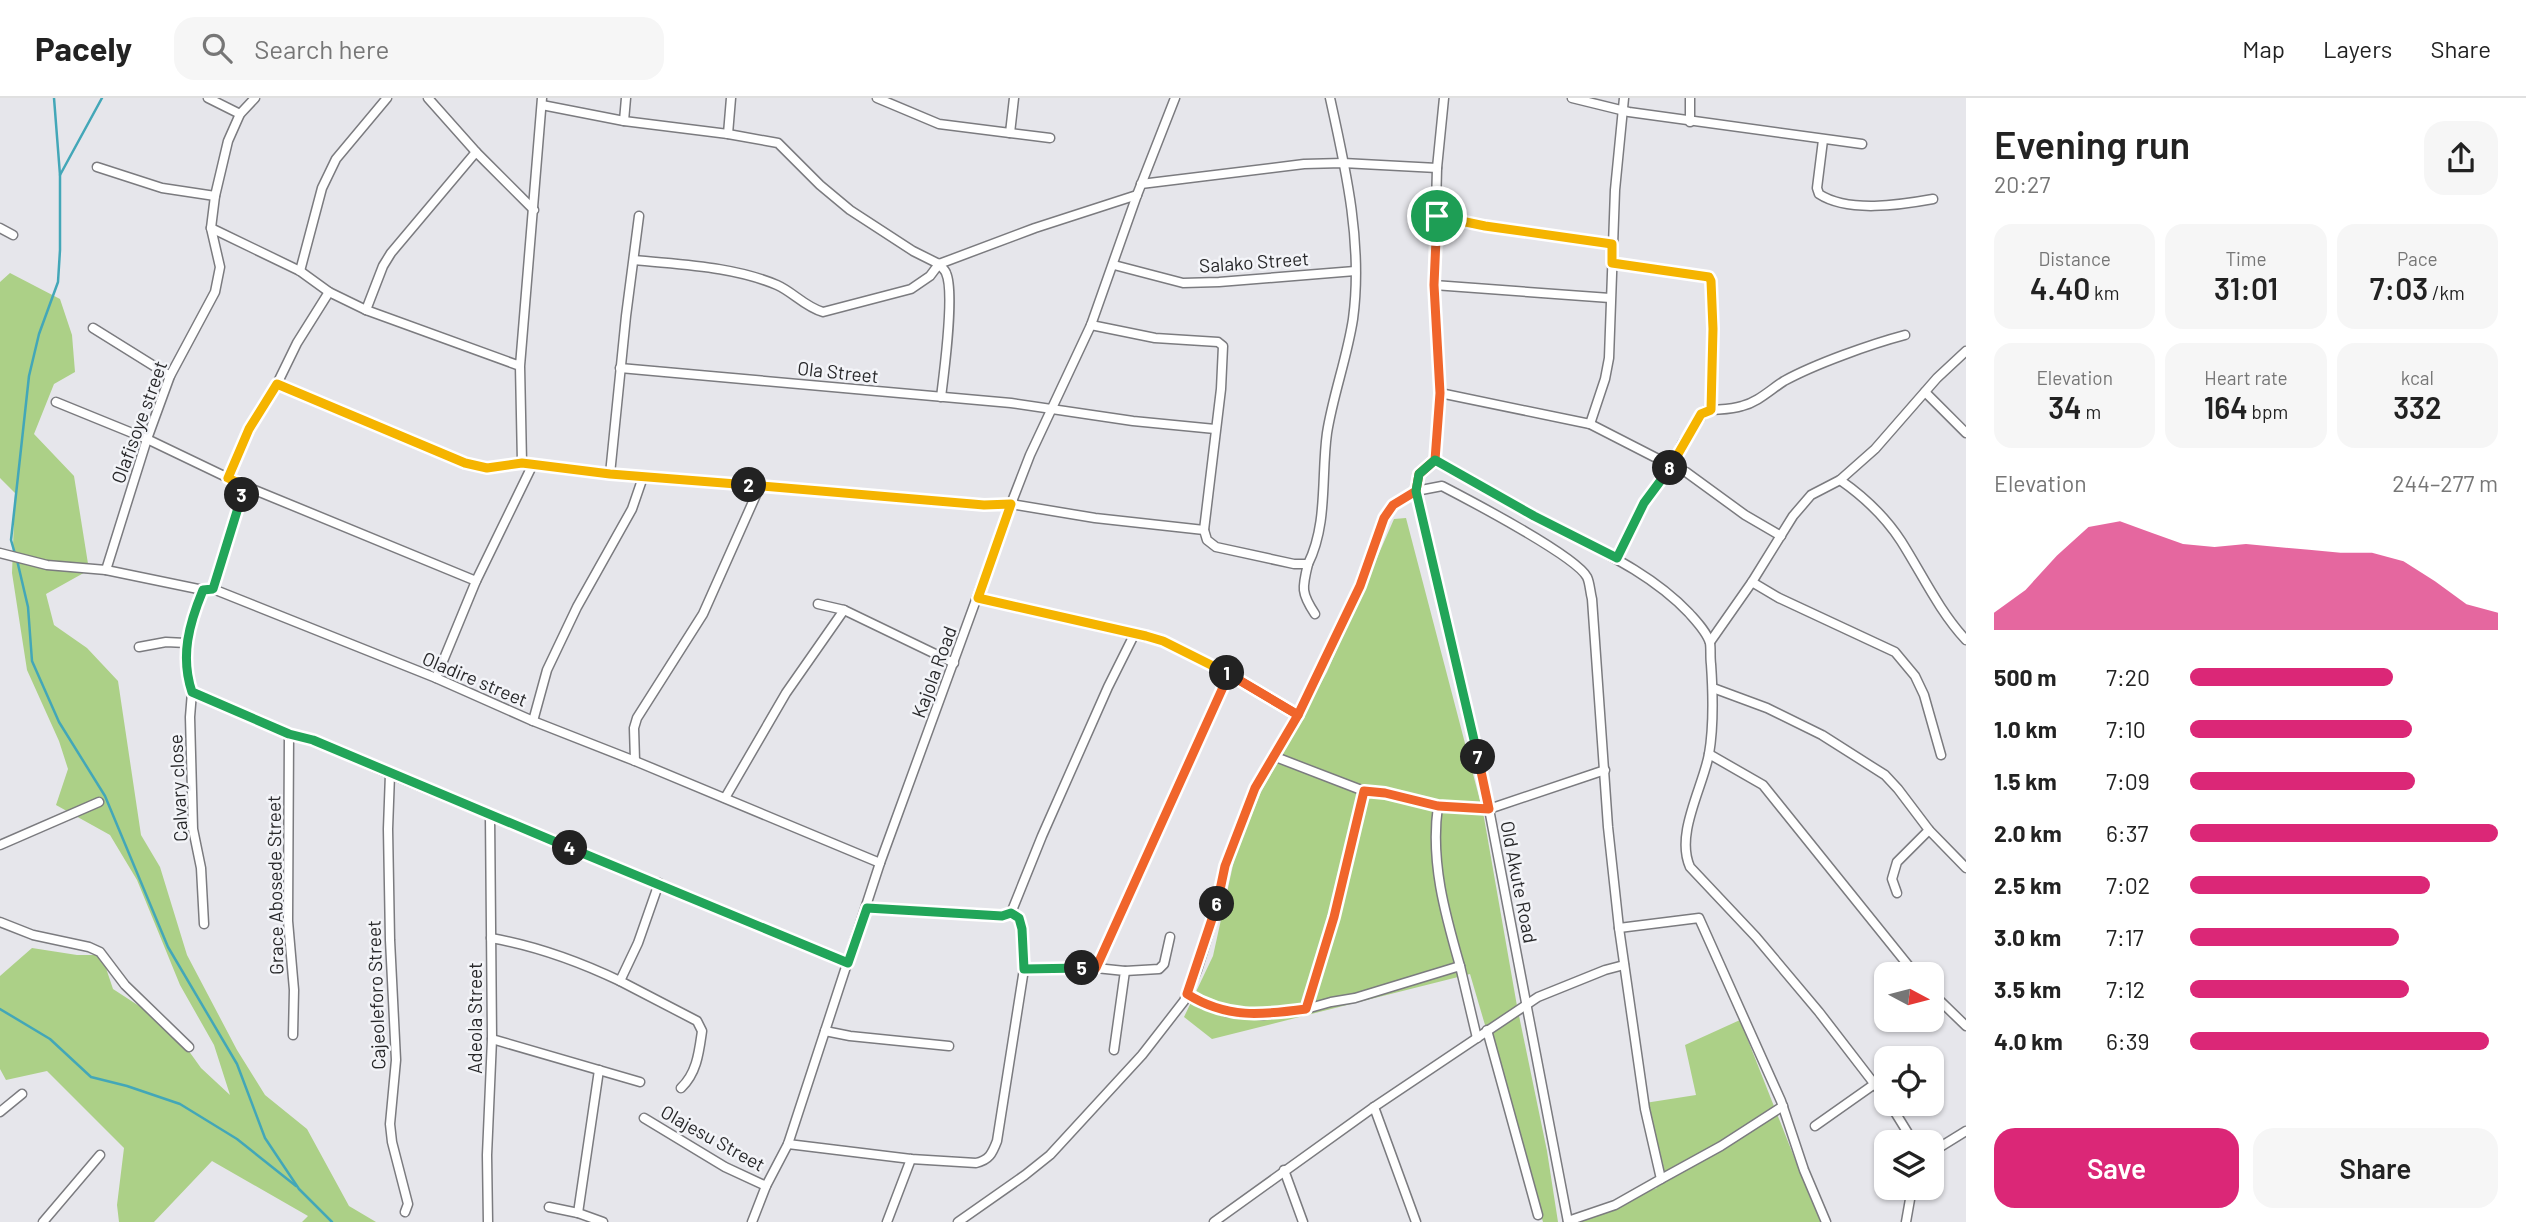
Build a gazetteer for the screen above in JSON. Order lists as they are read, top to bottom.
{
  "streets": {
    "street": [
      "Salako Street",
      "Ola Street",
      "Olafisoye street",
      "Kajola Road",
      "Oladire street",
      "Calvary close",
      "Old Akute Road",
      "Grace Abosede Street",
      "Cajeoleforo Street",
      "Adeola Street",
      "Olajesu Street"
    ]
  },
  "crossings": [
    ["Salako Street", "Kajola Road"],
    ["Ola Street", "Kajola Road"],
    ["Olafisoye street", "Oladire street"],
    ["Kajola Road", "Oladire street"],
    ["Kajola Road", "Olajesu Street"]
  ],
  "north": "right",
  "page": {
    "header": "Pacely",
    "search": "Search here",
    "nav": ["Map", "Layers", "Share"],
    "heading": ["Evening run", "20:27"],
    "stats": [
      ["Distance", "4.40 km"],
      ["Time", "31:01"],
      ["Pace", "7:03 /km"],
      ["Elevation", "34 m"],
      ["Heart rate", "164 bpm"],
      ["kcal", "332"]
    ],
    "pins": [
      "8",
      "2",
      "3",
      "1",
      "7",
      "4",
      "6",
      "5"
    ],
    "chart": ["Elevation", "244–277 m"],
    "list": [
      {
        "name": "500 m",
        "note": "7:20"
      },
      {
        "name": "1.0 km",
        "note": "7:10"
      },
      {
        "name": "1.5 km",
        "note": "7:09"
      },
      {
        "name": "2.0 km",
        "note": "6:37"
      },
      {
        "name": "2.5 km",
        "note": "7:02"
      },
      {
        "name": "3.0 km",
        "note": "7:17"
      },
      {
        "name": "3.5 km",
        "note": "7:12"
      },
      {
        "name": "4.0 km",
        "note": "6:39"
      }
    ],
    "buttons": ["Save", "Share"]
  }
}
